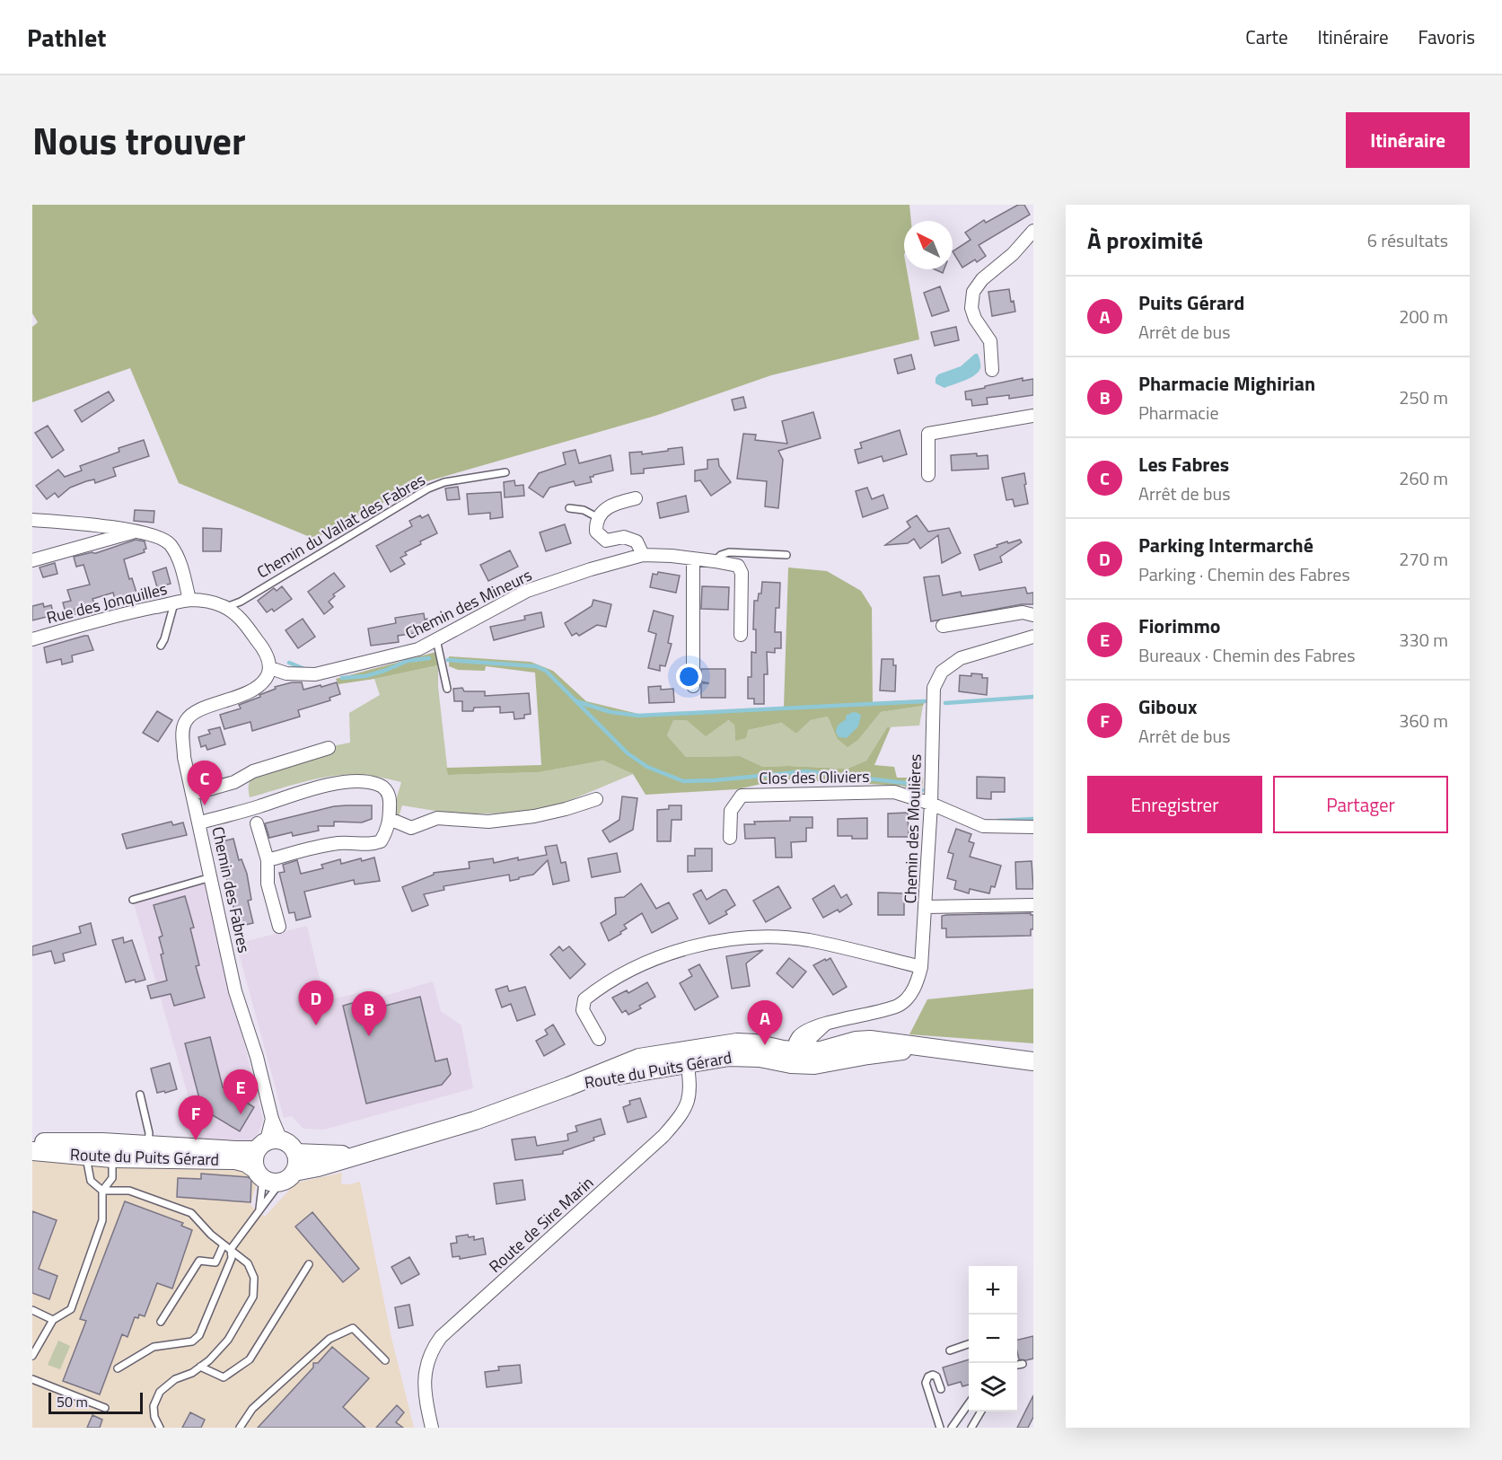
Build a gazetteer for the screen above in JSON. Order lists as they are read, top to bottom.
{
  "streets": {
    "main road": ["Route du Puits Gérard"],
    "street": [
      "Rue des Jonquilles",
      "Chemin des Mineurs",
      "Clos des Oliviers",
      "Chemin des Moulières",
      "Chemin des Fabres",
      "Route de Sire Marin"
    ],
    "lane": ["Chemin du Vallat des Fabres"]
  },
  "crossings": [
    ["Chemin des Mineurs", "Chemin des Fabres"],
    ["Clos des Oliviers", "Chemin des Moulières"],
    ["Chemin des Moulières", "Route du Puits Gérard"],
    ["Chemin des Fabres", "Route du Puits Gérard"],
    ["Route du Puits Gérard", "Route de Sire Marin"]
  ],
  "scale_bar": "50 m",
  "north": "top left",
  "page": {
    "header": "Pathlet",
    "nav": ["Carte", "Itinéraire", "Favoris"],
    "title": "Nous trouver",
    "buttons": [
      "Itinéraire",
      ["Enregistrer", "Partager"]
    ],
    "heading": ["À proximité", "6 résultats"],
    "list": [
      {
        "mark": "A",
        "name": "Puits Gérard",
        "note": "Arrêt de bus",
        "value": "200 m"
      },
      {
        "mark": "B",
        "name": "Pharmacie Mighirian",
        "note": "Pharmacie",
        "value": "250 m"
      },
      {
        "mark": "C",
        "name": "Les Fabres",
        "note": "Arrêt de bus",
        "value": "260 m"
      },
      {
        "mark": "D",
        "name": "Parking Intermarché",
        "note": "Parking · Chemin des Fabres",
        "value": "270 m"
      },
      {
        "mark": "E",
        "name": "Fiorimmo",
        "note": "Bureaux · Chemin des Fabres",
        "value": "330 m"
      },
      {
        "mark": "F",
        "name": "Giboux",
        "note": "Arrêt de bus",
        "value": "360 m"
      }
    ],
    "pins": [
      "C",
      "D",
      "B",
      "A",
      "E",
      "F"
    ],
    "map_buttons": ["+", "−"],
    "scale": "50 m"
  }
}
